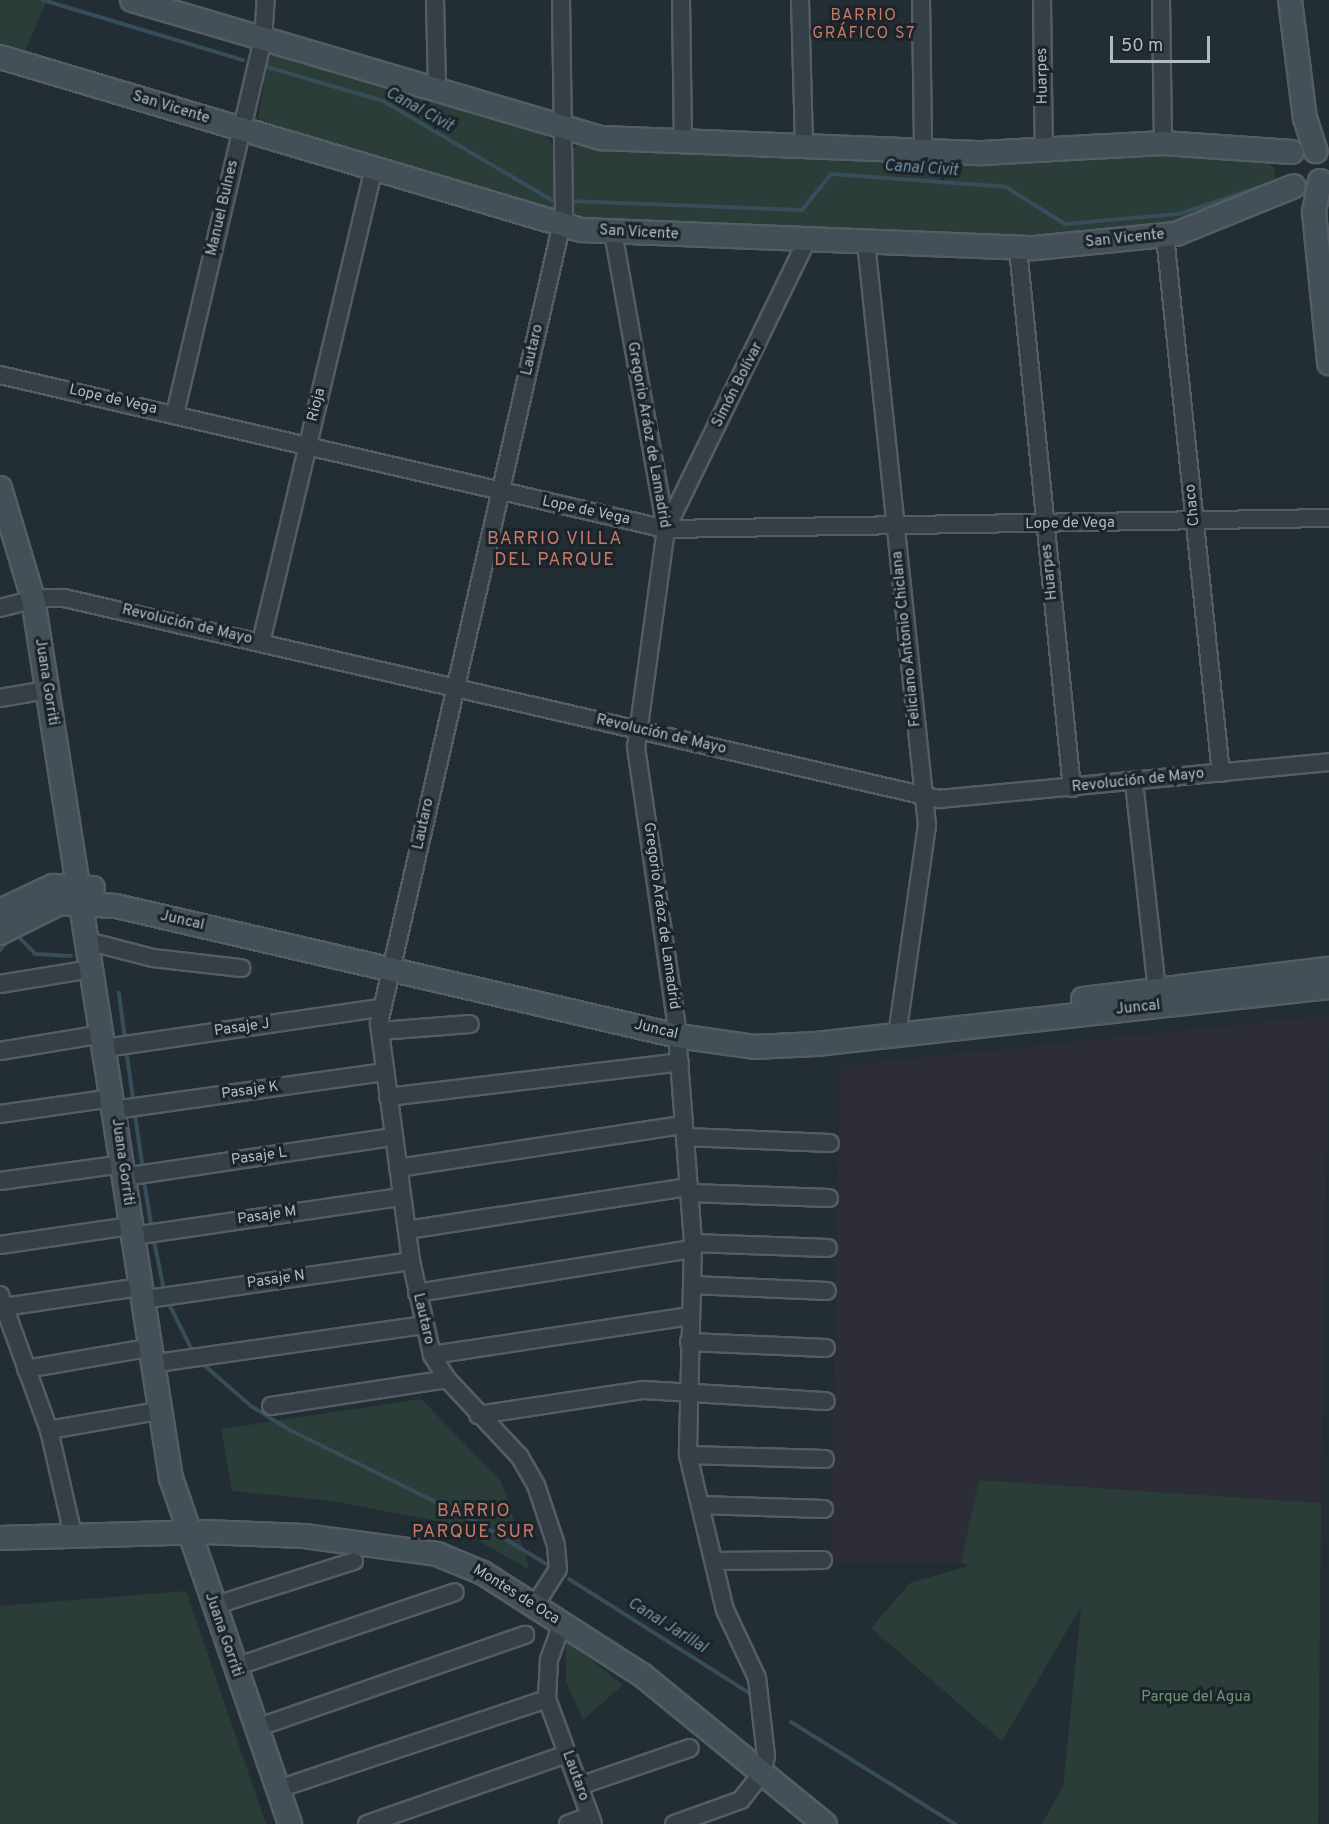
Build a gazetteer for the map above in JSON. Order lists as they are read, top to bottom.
{
  "streets": {
    "street": [
      "Huarpes",
      "San Vicente",
      "Manuel Bulnes",
      "Lautaro",
      "Simón Bolívar",
      "Lope de Vega",
      "Rioja",
      "Gregorio Aráoz de Lamadrid",
      "Chaco",
      "Revolución de Mayo",
      "Feliciano Antonio Chiclana",
      "Juana Gorriti",
      "Juncal",
      "Pasaje J",
      "Pasaje K",
      "Pasaje L",
      "Pasaje M",
      "Pasaje N",
      "Montes de Oca"
    ]
  },
  "crossings": [
    ["Huarpes", "San Vicente"],
    ["Huarpes", "Lope de Vega"],
    ["Huarpes", "Revolución de Mayo"],
    ["San Vicente", "Manuel Bulnes"],
    ["San Vicente", "Lautaro"],
    ["San Vicente", "Simón Bolívar"],
    ["San Vicente", "Rioja"],
    ["San Vicente", "Gregorio Aráoz de Lamadrid"],
    ["San Vicente", "Chaco"],
    ["San Vicente", "Feliciano Antonio Chiclana"],
    ["Manuel Bulnes", "Lope de Vega"],
    ["Lautaro", "Lope de Vega"],
    ["Lautaro", "Revolución de Mayo"],
    ["Lautaro", "Juncal"],
    ["Lautaro", "Pasaje J"],
    ["Lautaro", "Pasaje K"],
    ["Lautaro", "Pasaje L"],
    ["Lautaro", "Pasaje M"],
    ["Lautaro", "Pasaje N"],
    ["Lautaro", "Montes de Oca"],
    ["Simón Bolívar", "Lope de Vega"],
    ["Simón Bolívar", "Gregorio Aráoz de Lamadrid"],
    ["Lope de Vega", "Rioja"],
    ["Lope de Vega", "Gregorio Aráoz de Lamadrid"],
    ["Lope de Vega", "Chaco"],
    ["Lope de Vega", "Feliciano Antonio Chiclana"],
    ["Rioja", "Revolución de Mayo"],
    ["Gregorio Aráoz de Lamadrid", "Revolución de Mayo"],
    ["Gregorio Aráoz de Lamadrid", "Juncal"],
    ["Gregorio Aráoz de Lamadrid", "Montes de Oca"],
    ["Chaco", "Revolución de Mayo"],
    ["Revolución de Mayo", "Feliciano Antonio Chiclana"],
    ["Revolución de Mayo", "Juana Gorriti"],
    ["Feliciano Antonio Chiclana", "Juncal"],
    ["Juana Gorriti", "Juncal"],
    ["Juana Gorriti", "Pasaje J"],
    ["Juana Gorriti", "Pasaje K"],
    ["Juana Gorriti", "Pasaje L"],
    ["Juana Gorriti", "Pasaje M"],
    ["Juana Gorriti", "Pasaje N"],
    ["Juana Gorriti", "Montes de Oca"]
  ],
  "districts": ["BARRIO GRÁFICO S7", "BARRIO VILLA DEL PARQUE", "BARRIO PARQUE SUR"],
  "water": ["Canal Civit", "Canal Jarillal"],
  "parks": ["Parque del Agua"],
  "scale_bar": "50 m"
}
